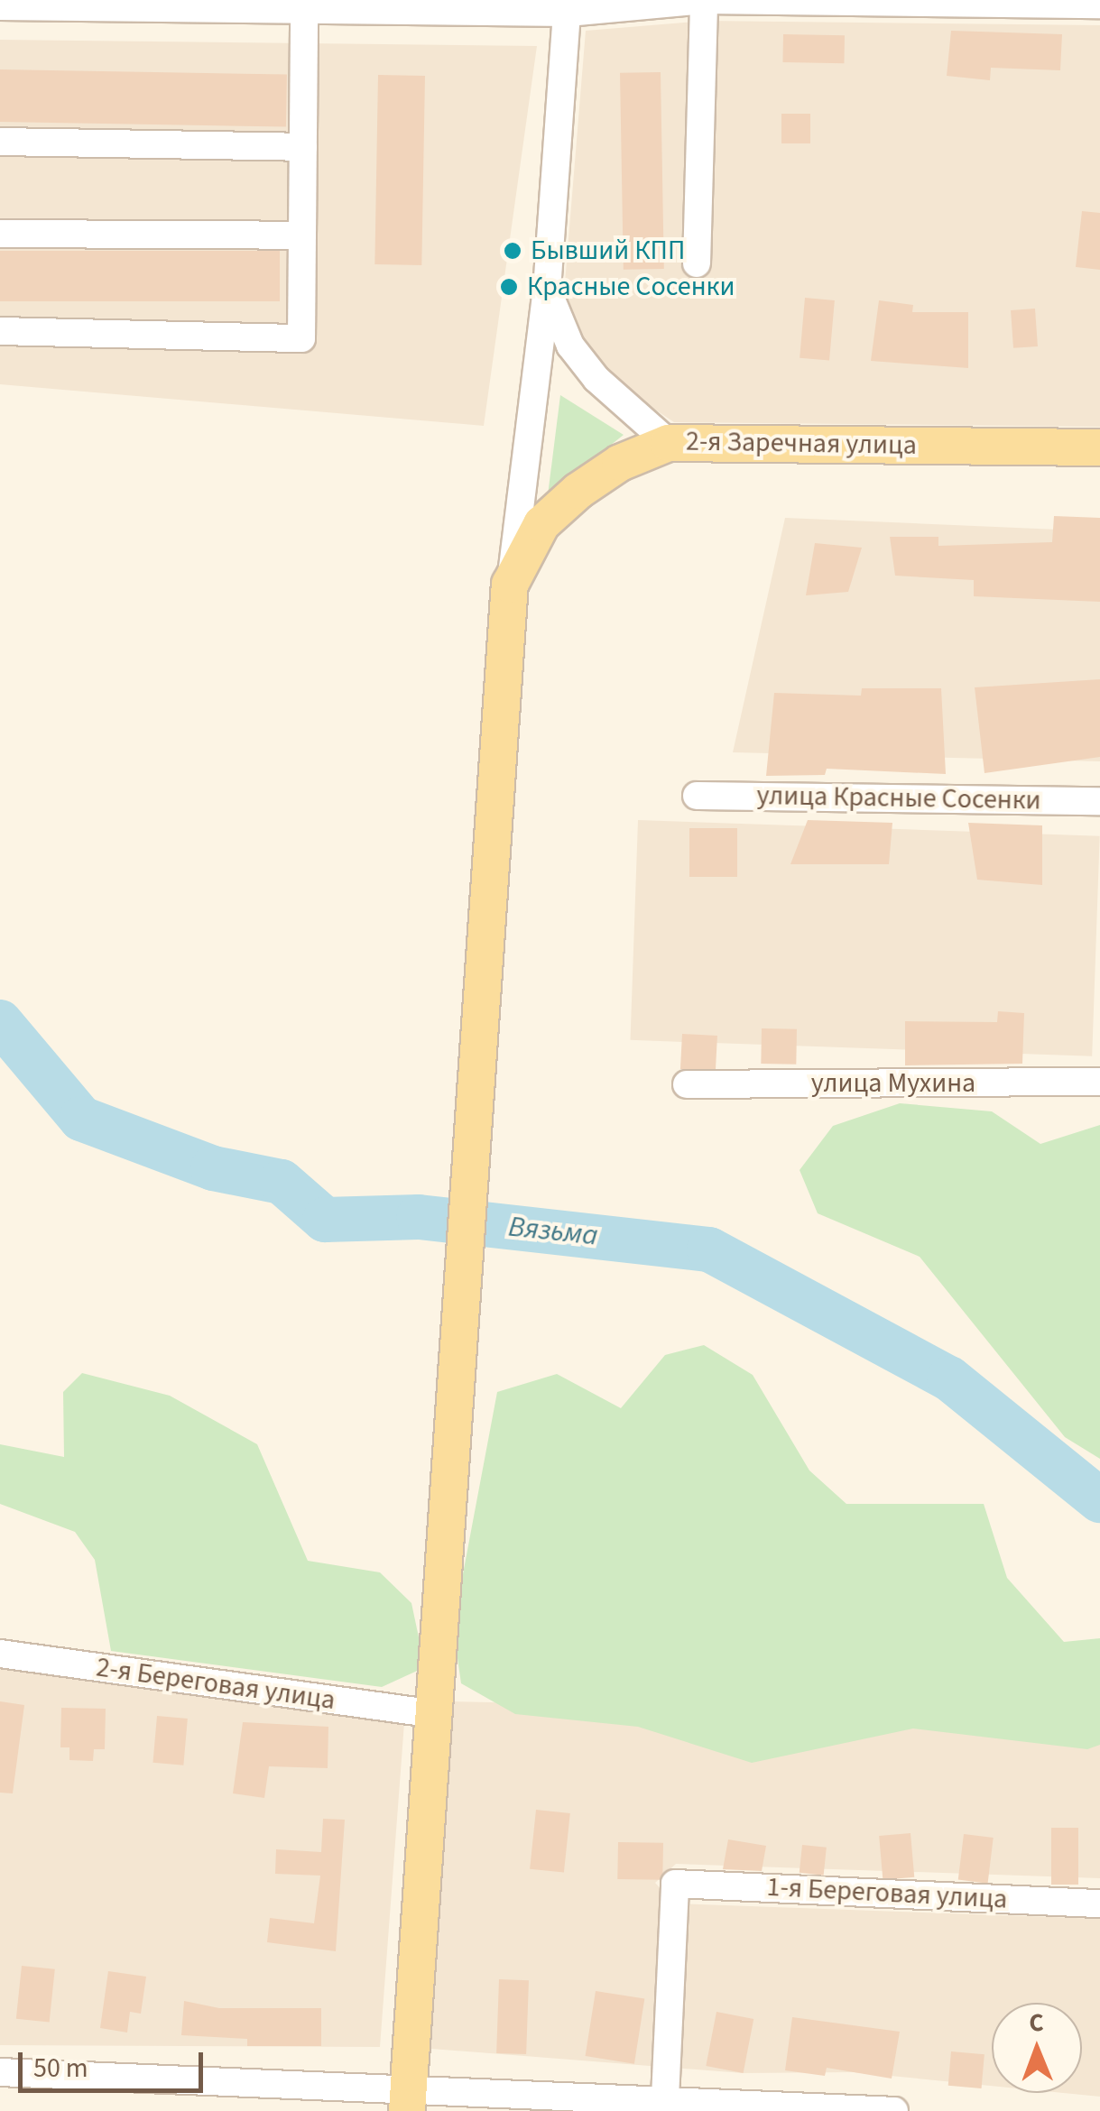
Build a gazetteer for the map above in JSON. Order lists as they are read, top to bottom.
{
  "streets": {
    "main road": ["2-я Заречная улица"],
    "street": [
      "улица Красные Сосенки",
      "улица Мухина",
      "2-я Береговая улица",
      "1-я Береговая улица"
    ]
  },
  "water": ["Вязьма"],
  "places": ["Бывший КПП", "Красные Сосенки"],
  "scale_bar": "50 m",
  "north": "top"
}
